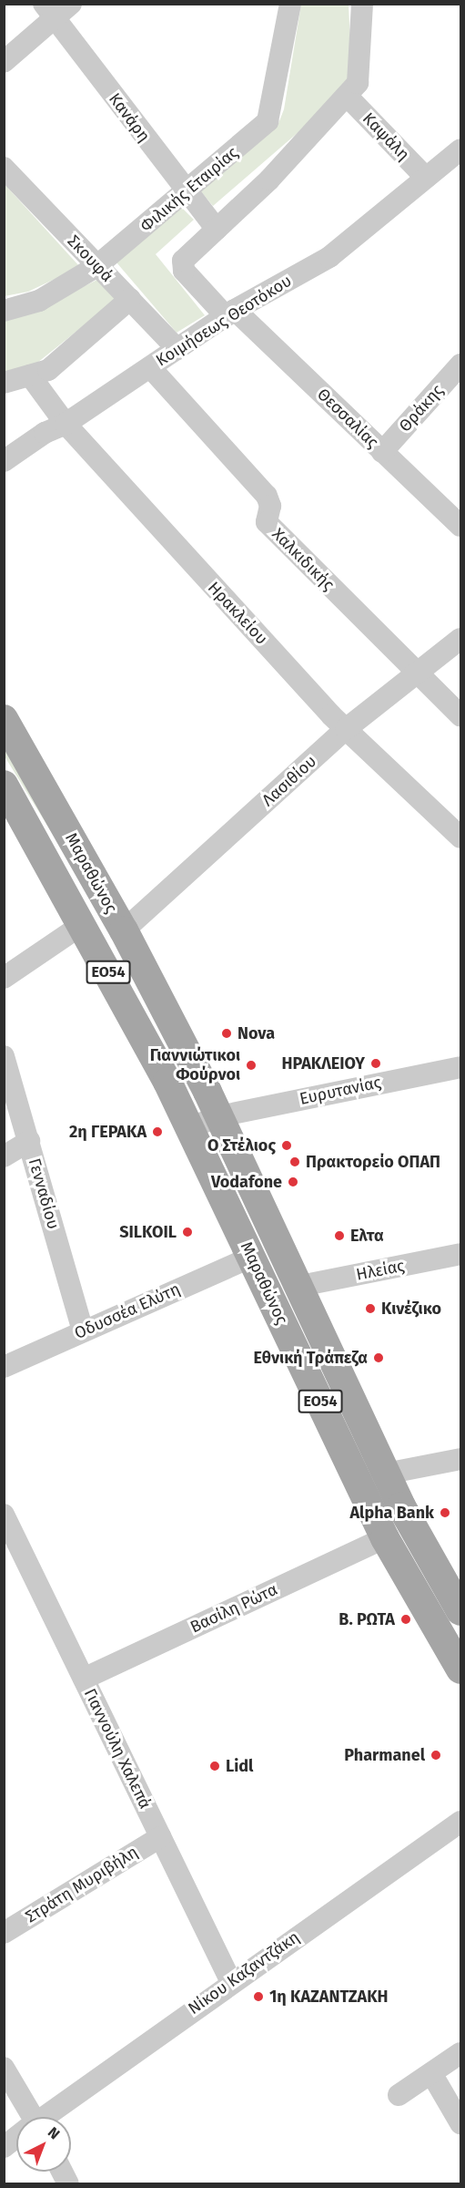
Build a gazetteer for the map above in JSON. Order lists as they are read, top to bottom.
{
  "streets": {
    "main road": ["Μαραθώνος", "ΕΟ54"],
    "street": [
      "Κανάρη",
      "Καψάλη",
      "Φιλικής Εταιρίας",
      "Σκουφά",
      "Κοιμήσεως Θεοτόκου",
      "Θράκης",
      "Θεσσαλίας",
      "Χαλκιδικής",
      "Ηρακλείου",
      "Λασιθίου",
      "Ευρυτανίας",
      "Γενναδίου",
      "Ηλείας",
      "Οδυσσέα Ελύτη",
      "Βασίλη Ρώτα",
      "Γιαννούλη Χαλεπά",
      "Στράτη Μυριβήλη",
      "Νίκου Καζαντζάκη"
    ]
  },
  "crossings": [
    ["Κανάρη", "Φιλικής Εταιρίας"],
    ["Κανάρη", "Θεσσαλίας"],
    ["Καψάλη", "Κοιμήσεως Θεοτόκου"],
    ["Φιλικής Εταιρίας", "Σκουφά"],
    ["Σκουφά", "Κοιμήσεως Θεοτόκου"],
    ["Κοιμήσεως Θεοτόκου", "Θεσσαλίας"],
    ["Κοιμήσεως Θεοτόκου", "Χαλκιδικής"],
    ["Κοιμήσεως Θεοτόκου", "Ηρακλείου"],
    ["Θράκης", "Θεσσαλίας"],
    ["Χαλκιδικής", "Λασιθίου"],
    ["Ηρακλείου", "Λασιθίου"],
    ["Λασιθίου", "Μαραθώνος"],
    ["Μαραθώνος", "Ευρυτανίας"],
    ["Μαραθώνος", "Ηλείας"],
    ["Μαραθώνος", "Οδυσσέα Ελύτη"],
    ["Μαραθώνος", "Βασίλη Ρώτα"],
    ["Γενναδίου", "Οδυσσέα Ελύτη"],
    ["Βασίλη Ρώτα", "Γιαννούλη Χαλεπά"],
    ["Γιαννούλη Χαλεπά", "Στράτη Μυριβήλη"],
    ["Γιαννούλη Χαλεπά", "Νίκου Καζαντζάκη"]
  ],
  "places": [
    "Nova",
    "ΗΡΑΚΛΕΙΟΥ",
    "Γιαννιώτικοι Φούρνοι",
    "2η ΓΕΡΑΚΑ",
    "Ο Στέλιος",
    "Πρακτορείο ΟΠΑΠ",
    "Vodafone",
    "SILKOIL",
    "Ελτα",
    "Κινέζικο",
    "Εθνική Τράπεζα",
    "Alpha Bank",
    "Β. ΡΩΤΑ",
    "Pharmanel",
    "Lidl",
    "1η ΚΑΖΑΝΤΖΑΚΗ"
  ],
  "north": "top right"
}
